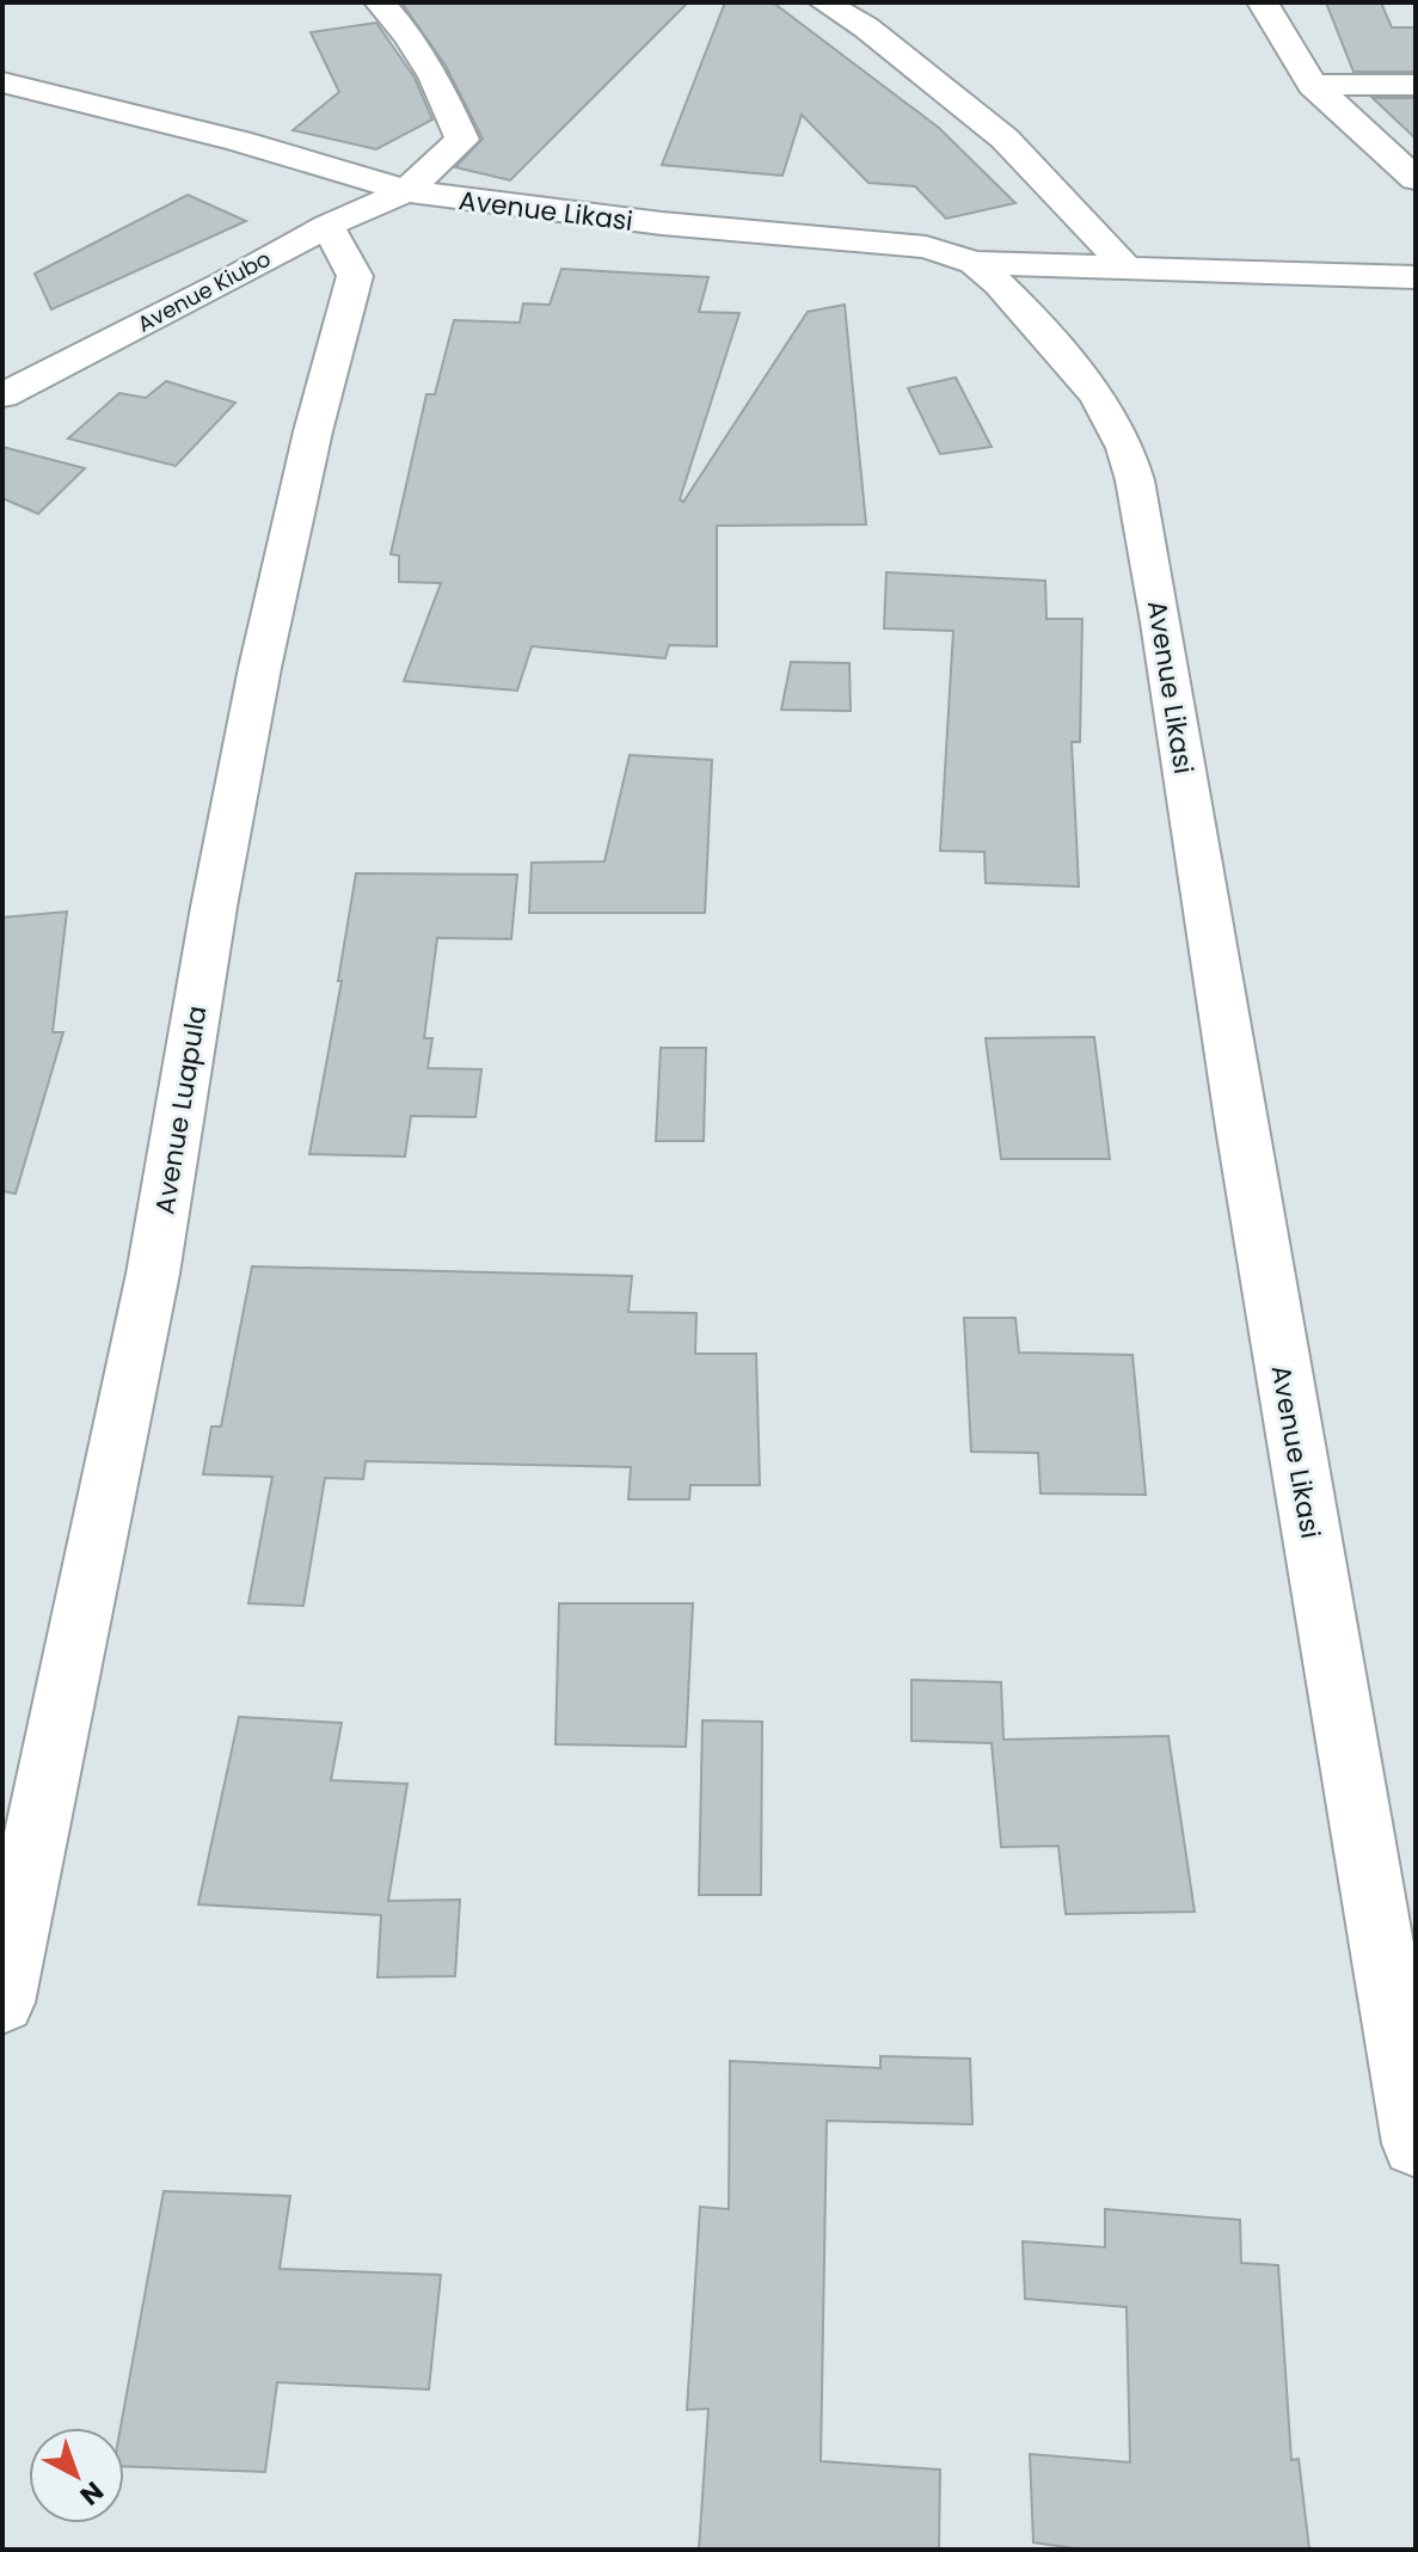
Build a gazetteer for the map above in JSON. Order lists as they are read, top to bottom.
{
  "streets": {
    "street": ["Avenue Likasi", "Avenue Kiubo", "Avenue Luapula"]
  },
  "crossings": [
    ["Avenue Likasi", "Avenue Kiubo"],
    ["Avenue Kiubo", "Avenue Luapula"]
  ],
  "north": "bottom right"
}
